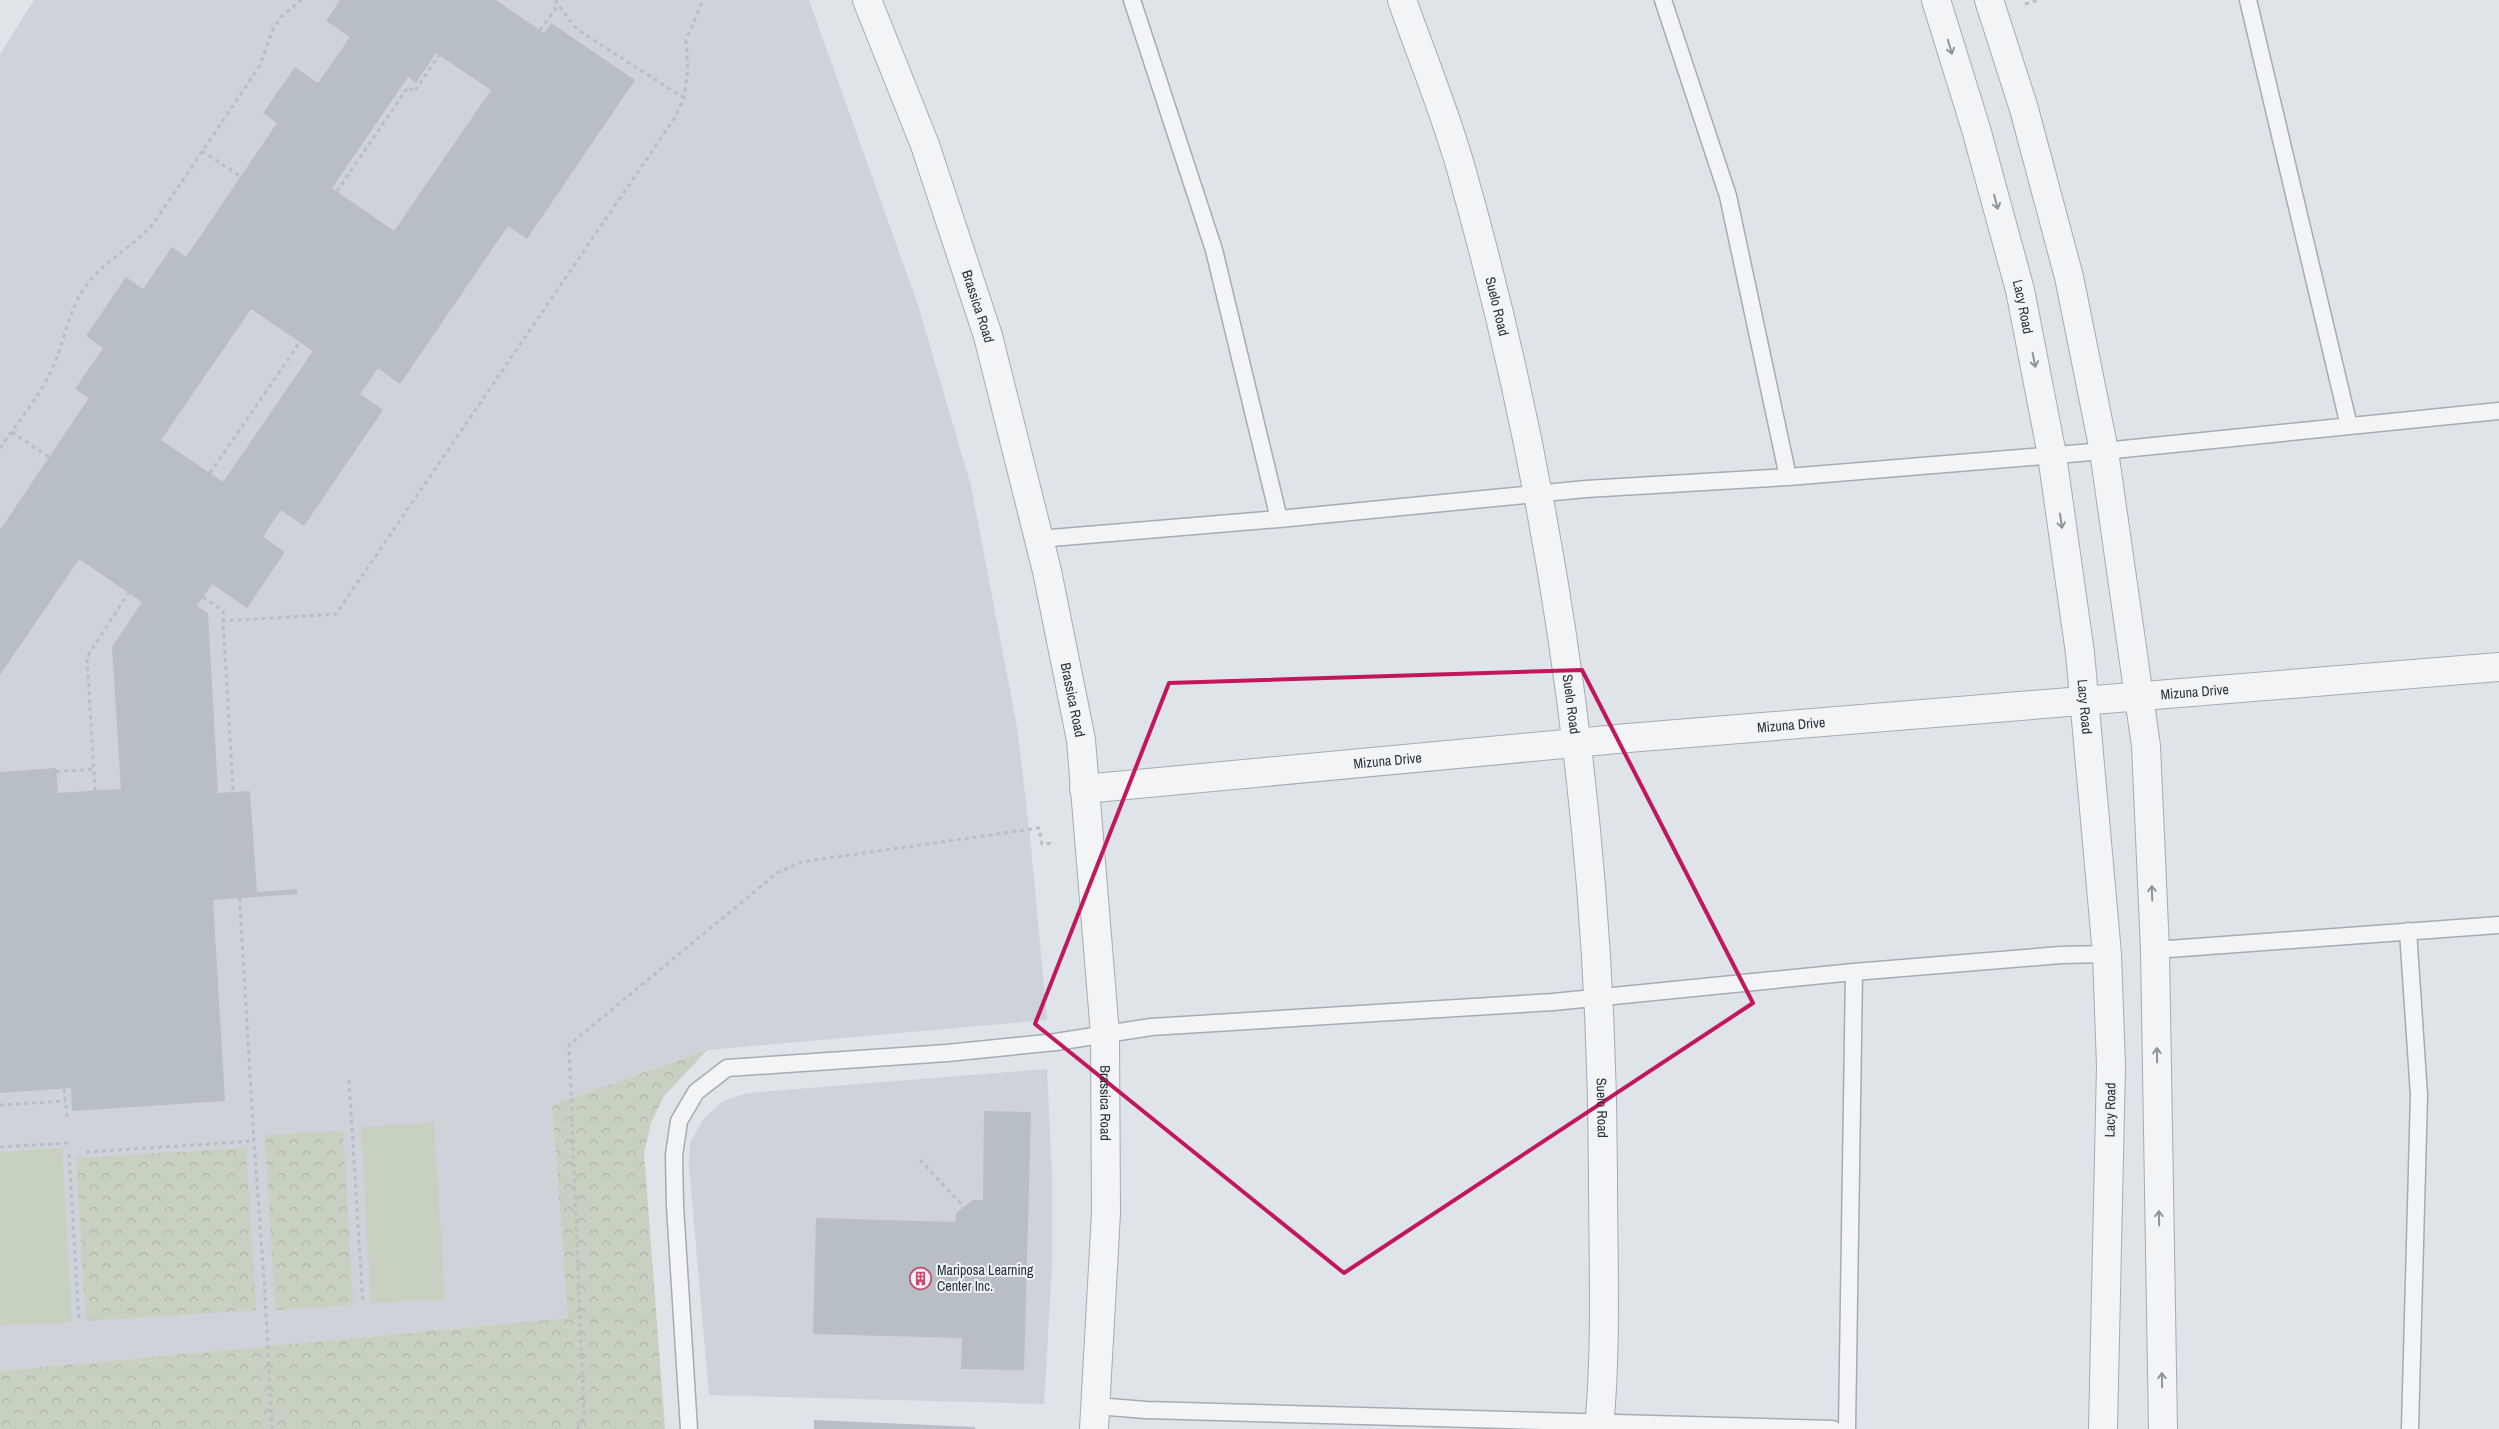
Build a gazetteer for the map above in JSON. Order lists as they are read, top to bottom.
{
  "streets": {
    "street": [
      "Brassica Road",
      "Suelo Road",
      "Lacy Road",
      "Mizuna Drive"
    ]
  },
  "crossings": [
    ["Brassica Road", "Mizuna Drive"],
    ["Suelo Road", "Mizuna Drive"],
    ["Lacy Road", "Mizuna Drive"]
  ],
  "places": {
    "building": ["Mariposa Learning Center Inc."]
  }
}
